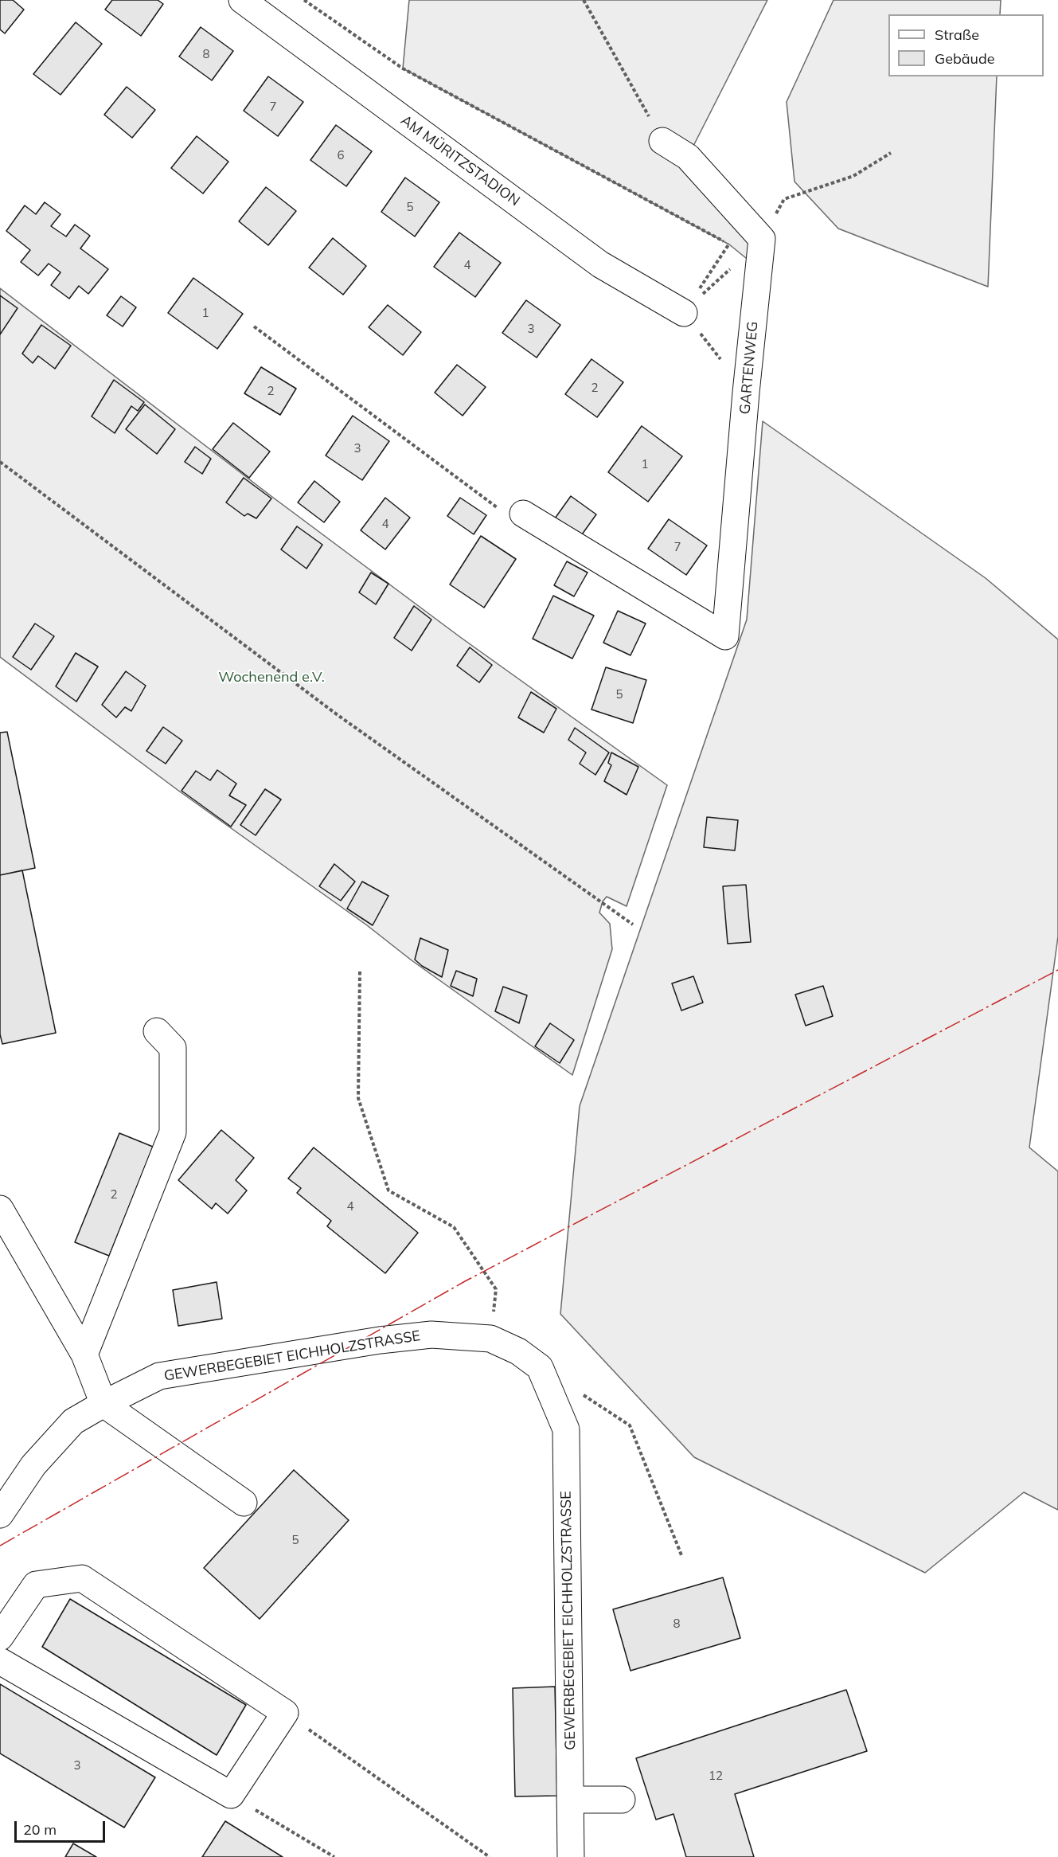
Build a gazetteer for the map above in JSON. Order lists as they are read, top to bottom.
{
  "streets": {
    "street": ["AM MÜRITZSTADION", "GARTENWEG", "GEWERBEGEBIET EICHHOLZSTRASSE"]
  },
  "parks": ["Wochenend e.V."],
  "house_numbers": [
    "8",
    "7",
    "6",
    "5",
    "4",
    "1",
    "3",
    "2",
    "2",
    "3",
    "1",
    "4",
    "7",
    "5",
    "2",
    "4",
    "5",
    "8",
    "3",
    "12"
  ],
  "legend": ["Straße", "Gebäude"],
  "scale_bar": "20 m"
}
